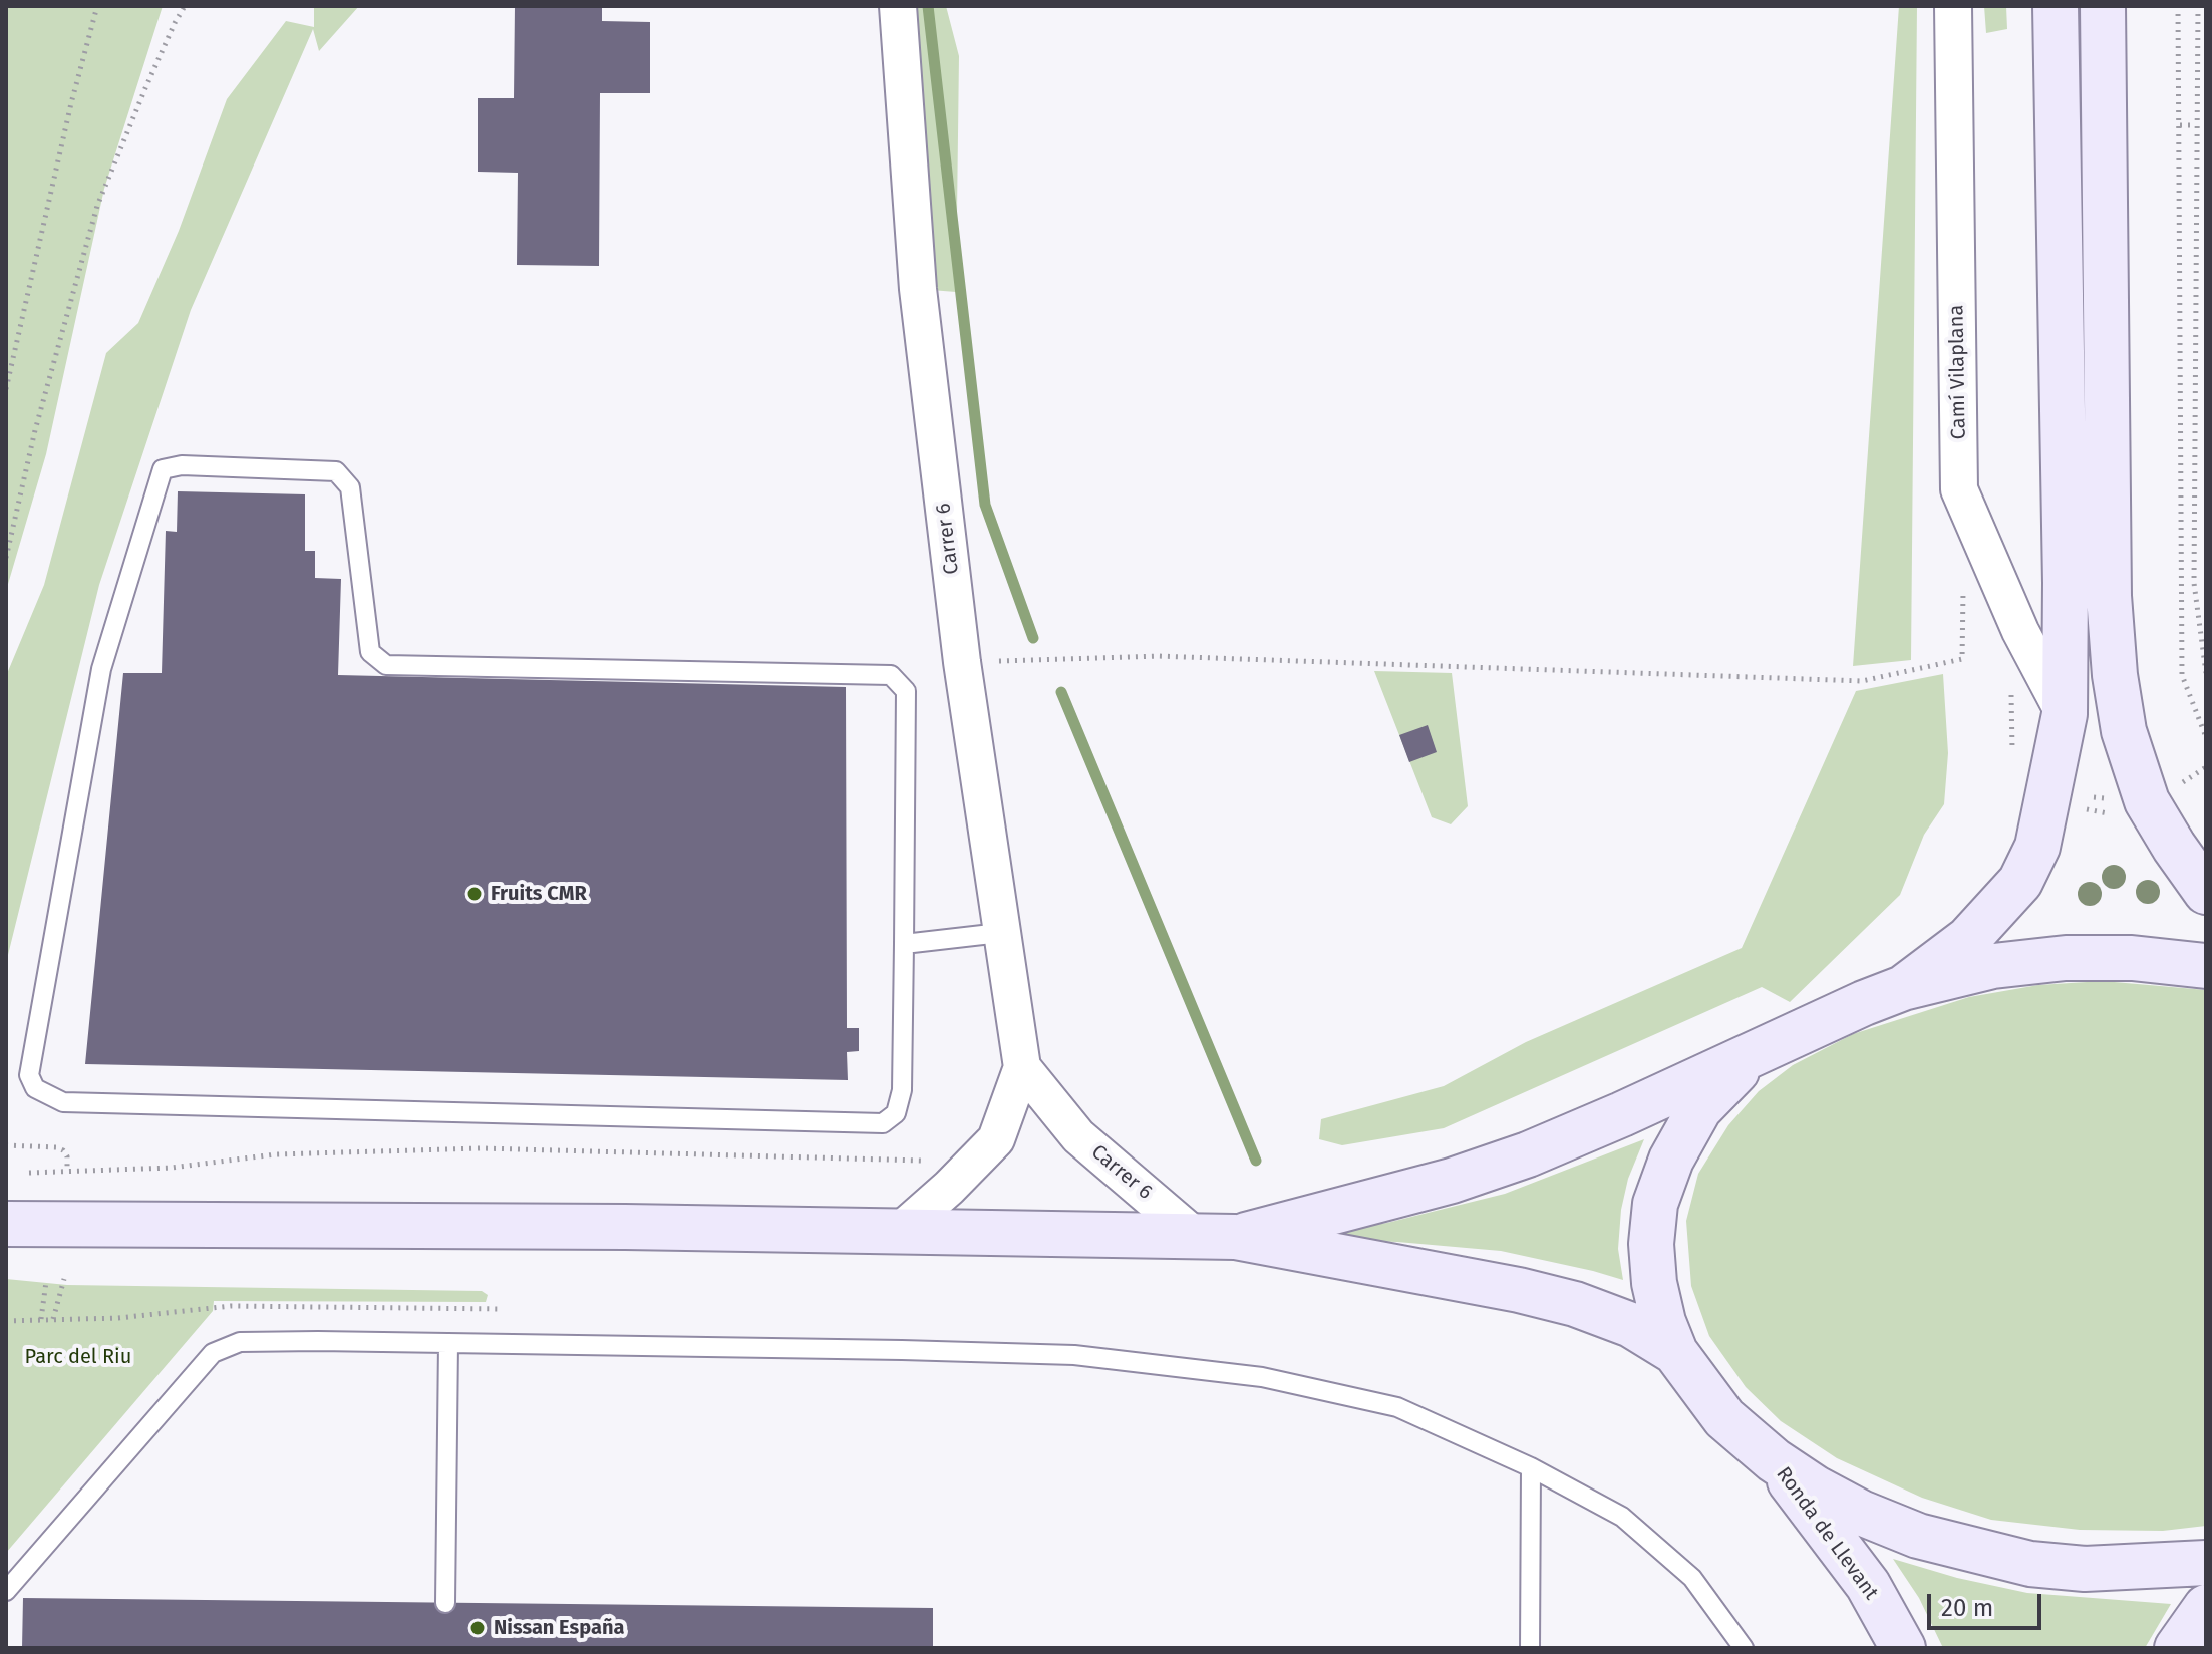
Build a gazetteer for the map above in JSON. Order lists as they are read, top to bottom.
{
  "streets": {
    "main road": ["Ronda de Llevant"],
    "street": ["Camí Vilaplana", "Carrer 6"]
  },
  "parks": ["Parc del Riu"],
  "places": ["Fruits CMR", "Nissan España"],
  "scale_bar": "20 m"
}
